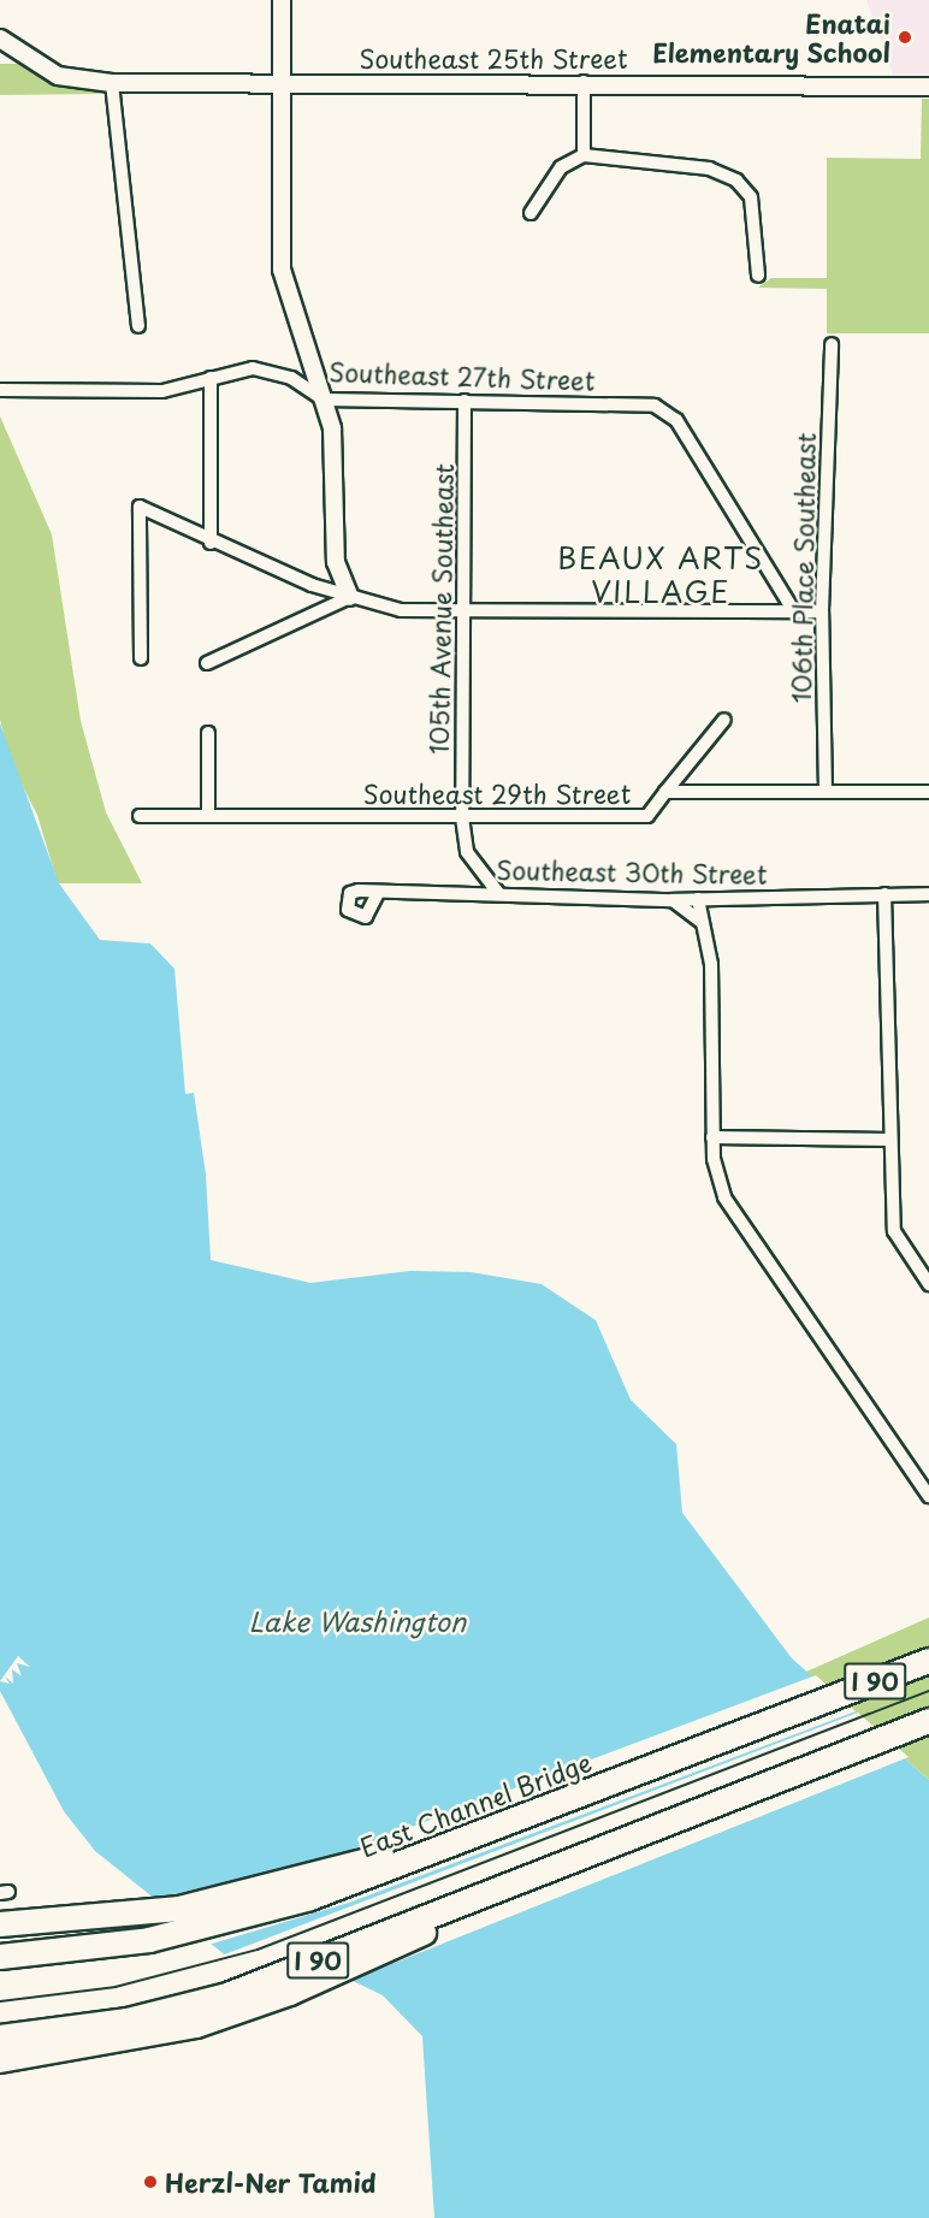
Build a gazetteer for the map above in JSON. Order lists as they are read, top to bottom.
{
  "streets": {
    "highway": ["I 90", "East Channel Bridge"],
    "street": [
      "Southeast 25th Street",
      "Southeast 27th Street",
      "106th Place Southeast",
      "105th Avenue Southeast",
      "Southeast 29th Street",
      "Southeast 30th Street"
    ]
  },
  "crossings": [
    ["Southeast 27th Street", "105th Avenue Southeast"],
    ["106th Place Southeast", "Southeast 29th Street"],
    ["105th Avenue Southeast", "Southeast 29th Street"],
    ["105th Avenue Southeast", "Southeast 30th Street"]
  ],
  "districts": ["BEAUX ARTS VILLAGE"],
  "water": ["Lake Washington"],
  "places": ["Enatai Elementary School", "Herzl-Ner Tamid"]
}
